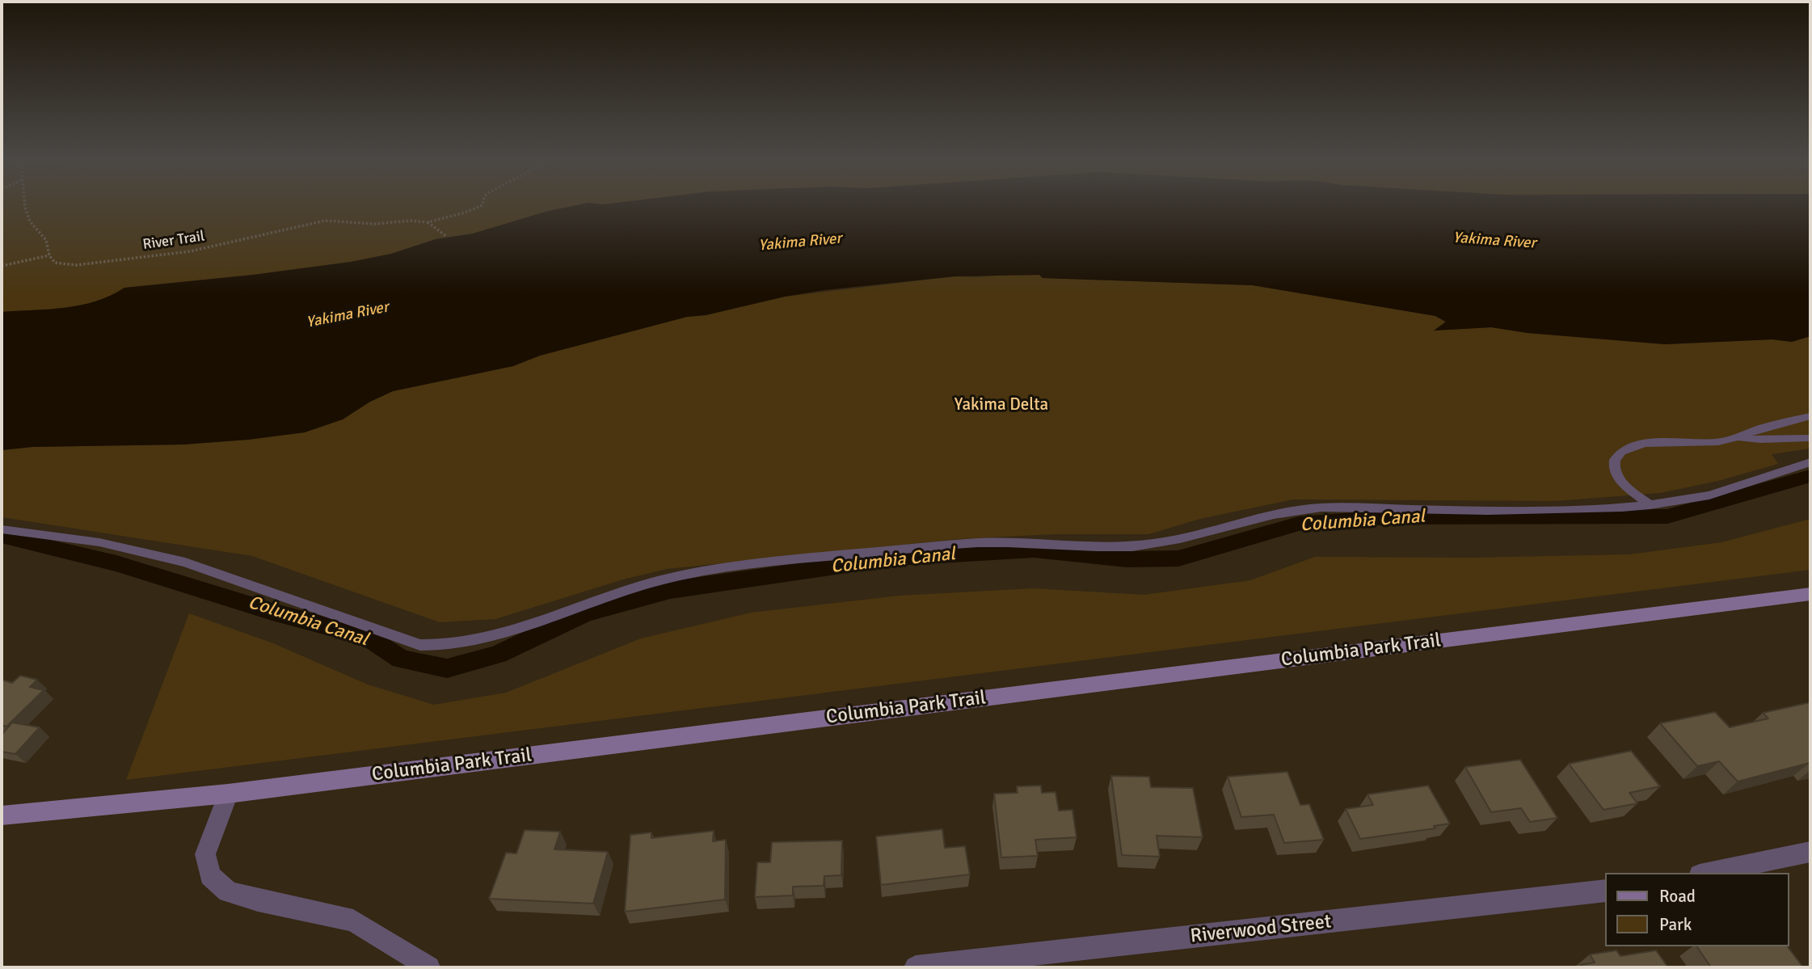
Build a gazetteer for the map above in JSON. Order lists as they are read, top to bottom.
{
  "streets": {
    "main road": ["Columbia Park Trail"],
    "street": ["Riverwood Street"],
    "path": ["River Trail"]
  },
  "water": ["Yakima River", "Columbia Canal"],
  "parks": ["Yakima Delta"],
  "legend": ["Road", "Park"]
}
